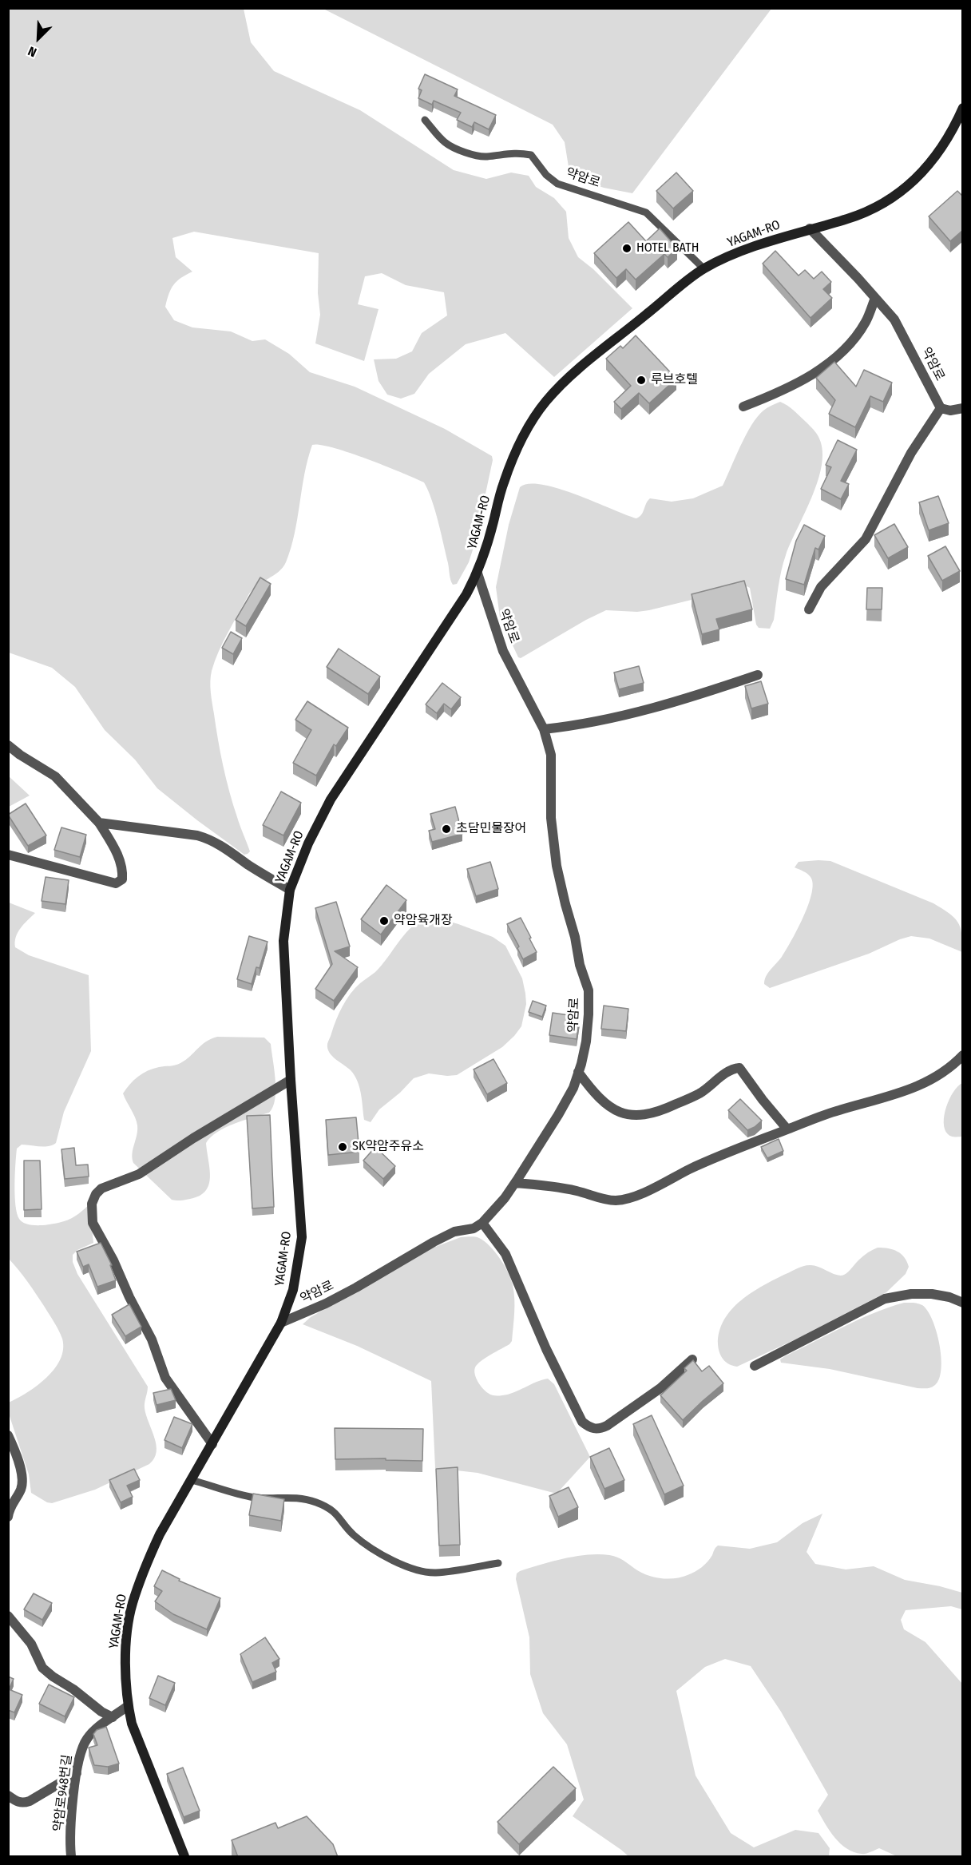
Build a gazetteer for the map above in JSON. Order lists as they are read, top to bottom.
{
  "streets": {
    "street": ["약암로", "YAGAM-RO", "약암로948번길"]
  },
  "crossings": [
    ["약암로", "YAGAM-RO"],
    ["YAGAM-RO", "약암로948번길"]
  ],
  "places": [
    "HOTEL BATH",
    "루브호텔",
    "초담민물장어",
    "약암육개장",
    "SK약암주유소"
  ],
  "north": "bottom left"
}
